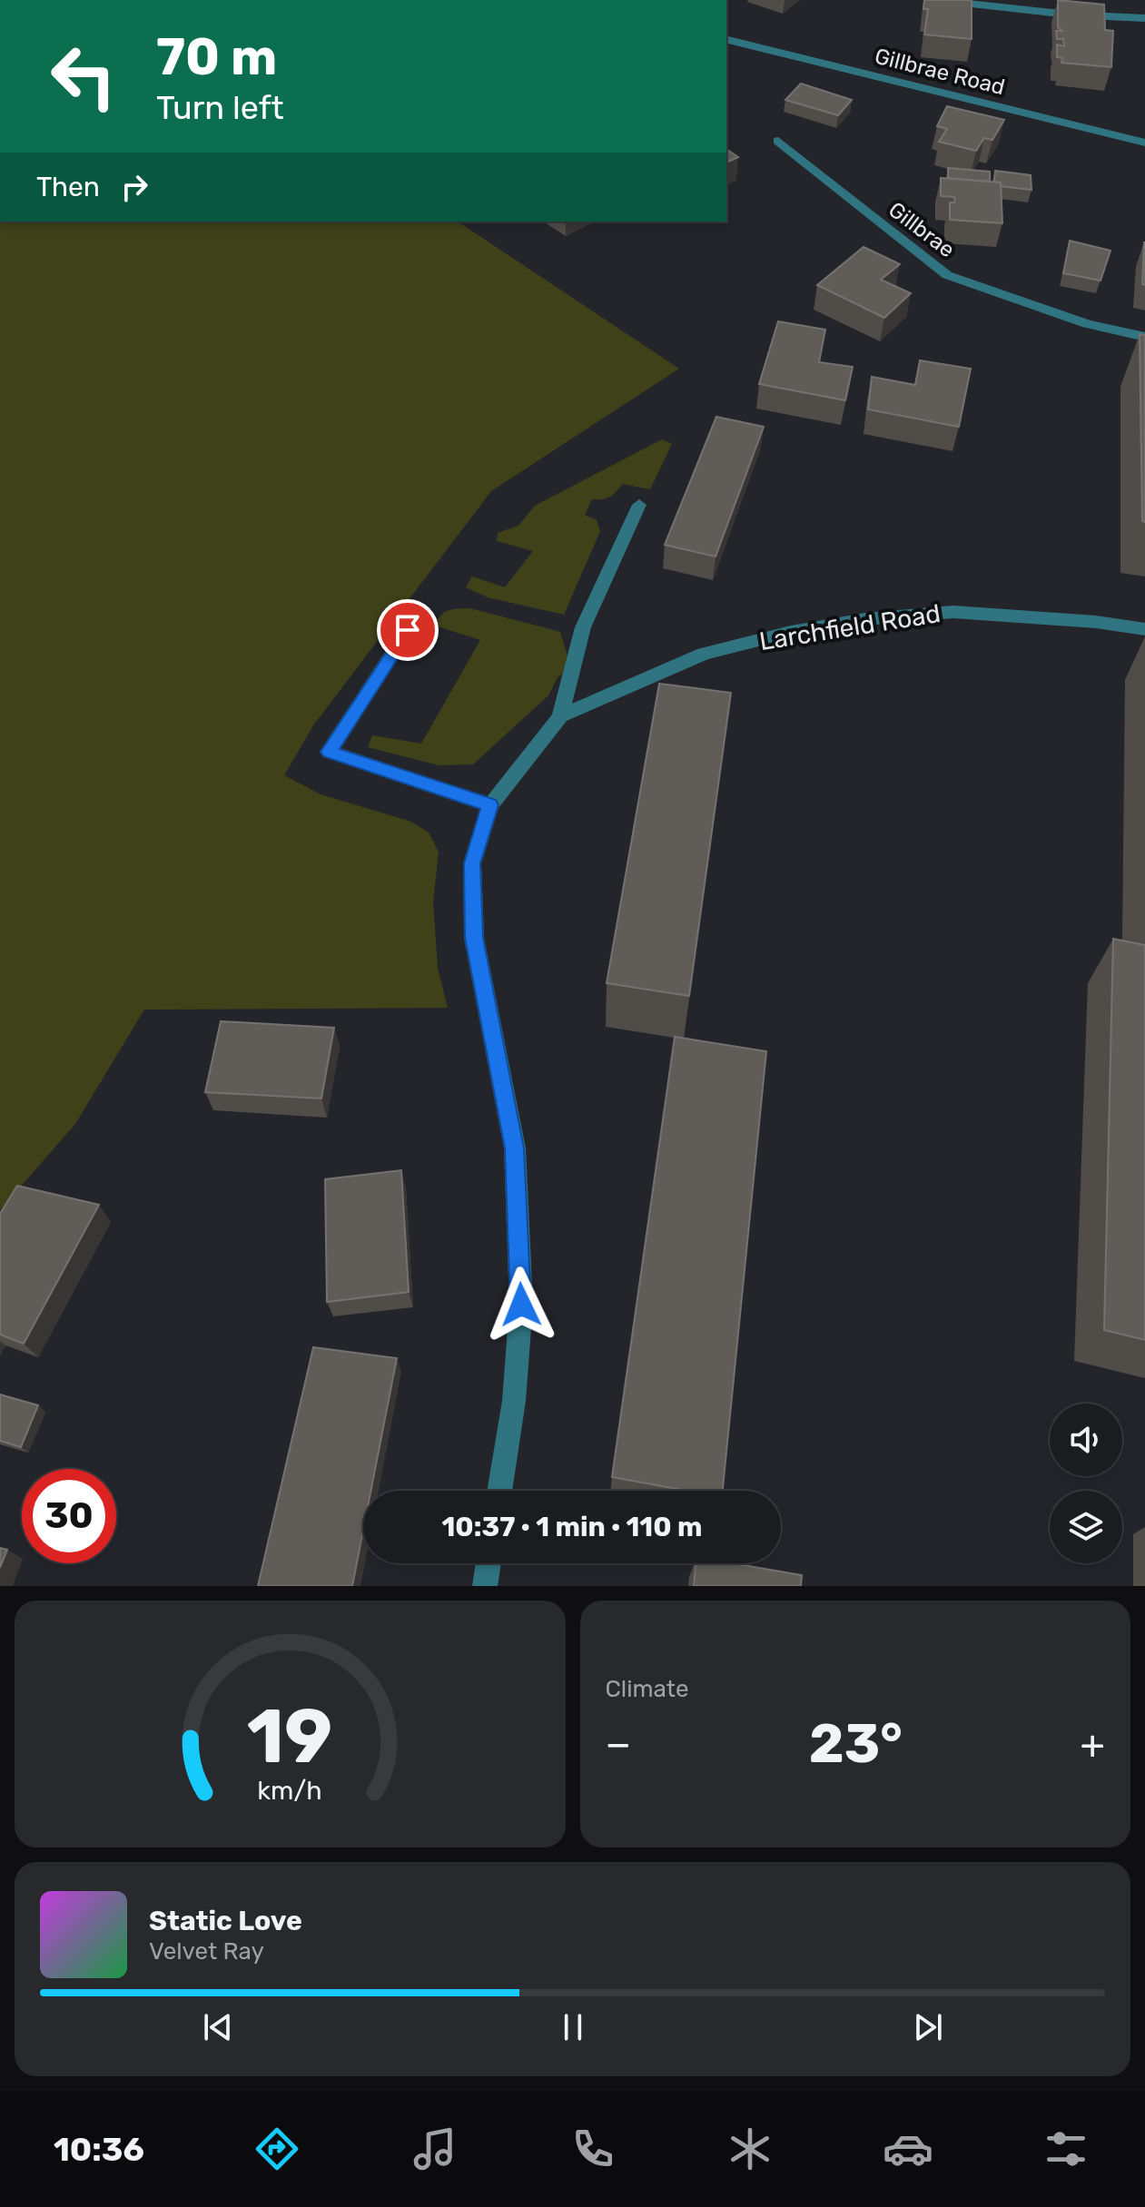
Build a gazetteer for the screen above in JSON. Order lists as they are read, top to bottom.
{
  "streets": {
    "street": ["Gillbrae Road", "Gillbrae", "Larchfield Road"]
  },
  "page": {
    "turn": ["70 m", "Turn left"],
    "then": "Then",
    "limit": "30",
    "trip": "10:37 · 1 min · 110 m",
    "tile": "Climate",
    "heat": ["−", "23°", "+"],
    "song": ["Static Love", "Velvet Ray"],
    "tabs": "10:36",
    "gauge": ["19", "km/h"]
  }
}
